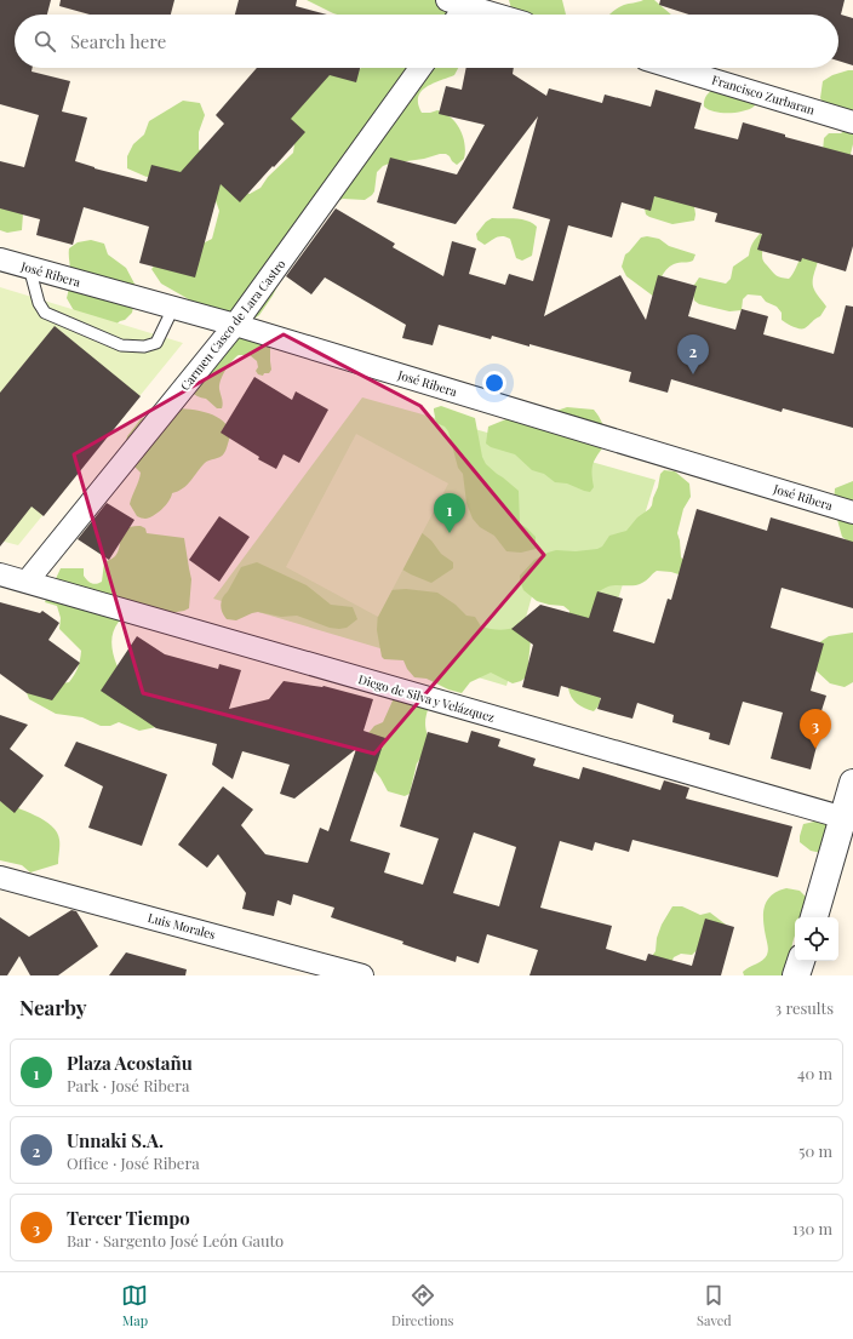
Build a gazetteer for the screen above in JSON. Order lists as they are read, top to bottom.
{
  "streets": {
    "street": [
      "Francisco Zurbaran",
      "José Ribera",
      "Carmen Casco de Lara Castro",
      "Diego de Silva y Velázquez",
      "Luis Morales"
    ]
  },
  "crossings": [
    ["José Ribera", "Carmen Casco de Lara Castro"],
    ["Carmen Casco de Lara Castro", "Diego de Silva y Velázquez"]
  ],
  "page": {
    "search": "Search here",
    "pins": ["2", "1", "3"],
    "heading": ["Nearby", "3 results"],
    "list": [
      {
        "mark": "1",
        "name": "Plaza Acostañu",
        "note": "Park · José Ribera",
        "value": "40 m"
      },
      {
        "mark": "2",
        "name": "Unnaki S.A.",
        "note": "Office · José Ribera",
        "value": "50 m"
      },
      {
        "mark": "3",
        "name": "Tercer Tiempo",
        "note": "Bar · Sargento José León Gauto",
        "value": "130 m"
      }
    ],
    "nav": ["Map", "Directions", "Saved"]
  }
}
